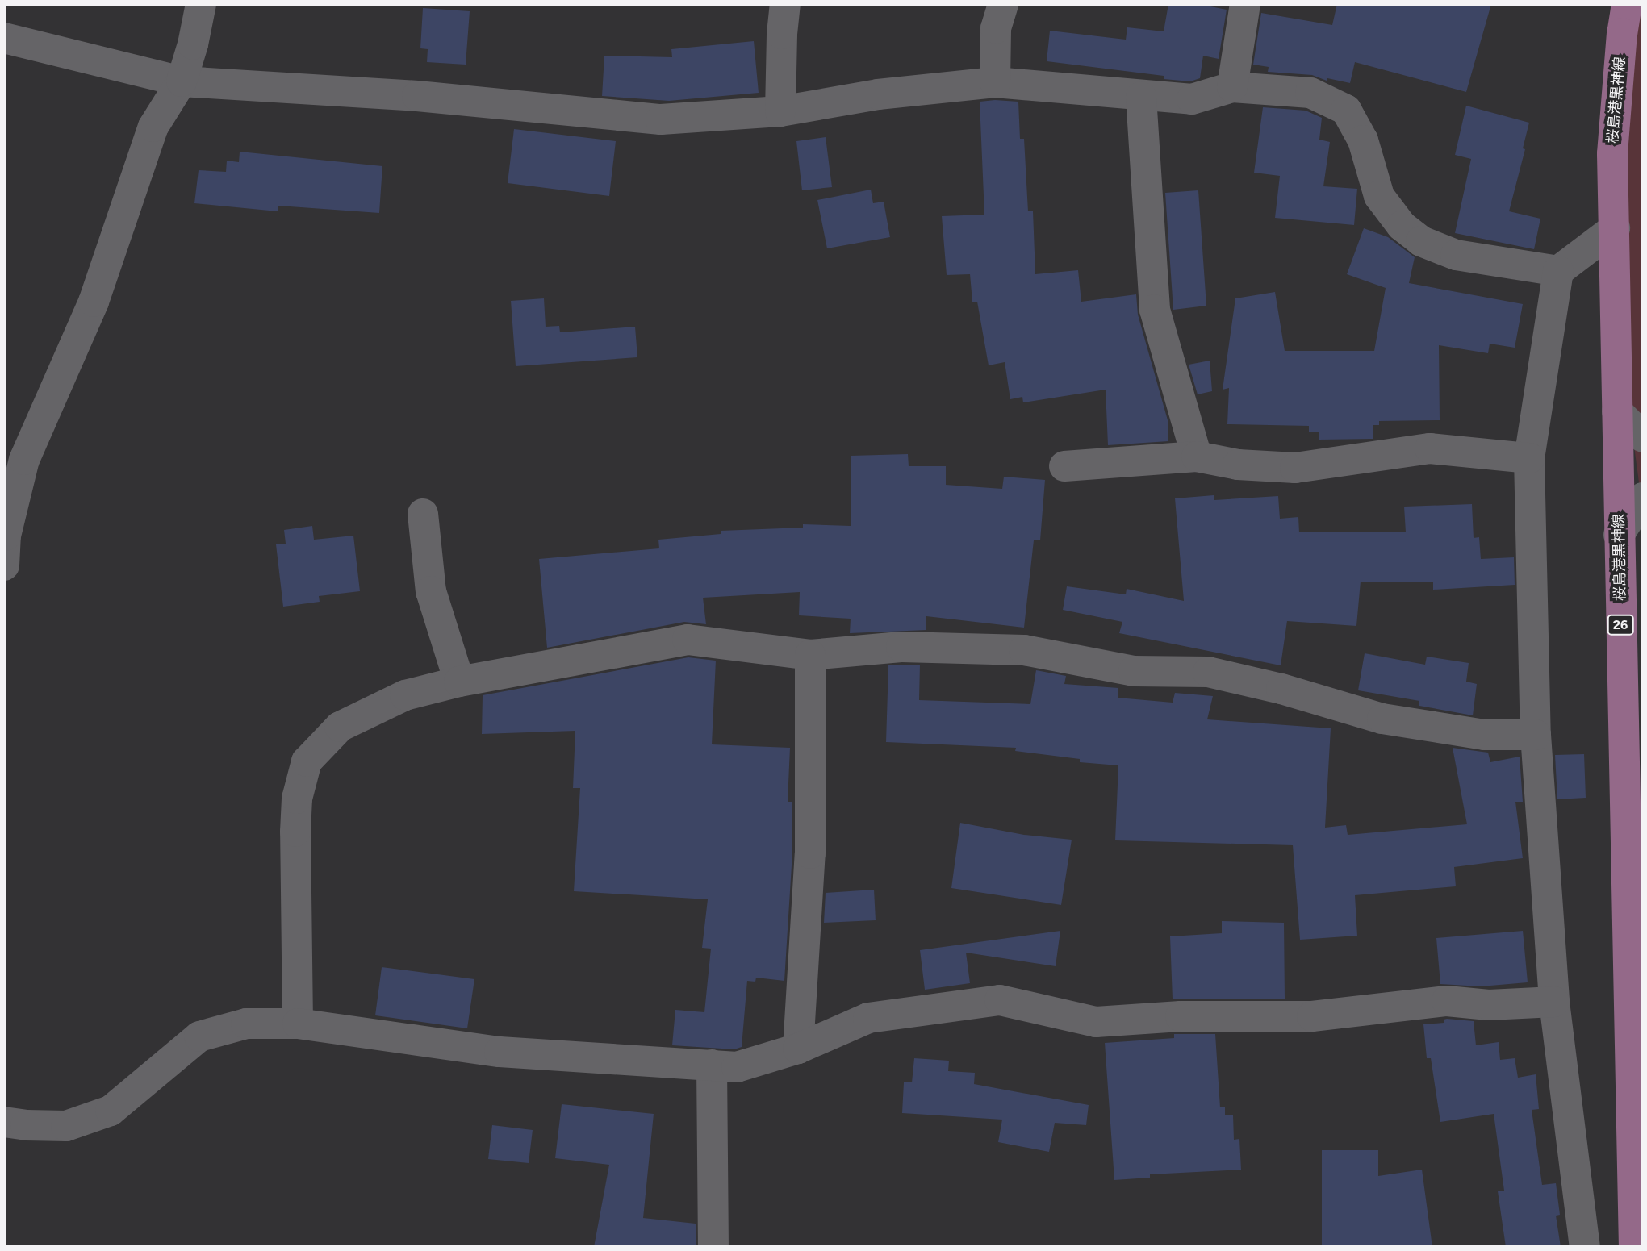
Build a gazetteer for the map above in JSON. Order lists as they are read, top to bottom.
{
  "streets": {
    "main road": ["桜島港黒神線", "26"]
  }
}
